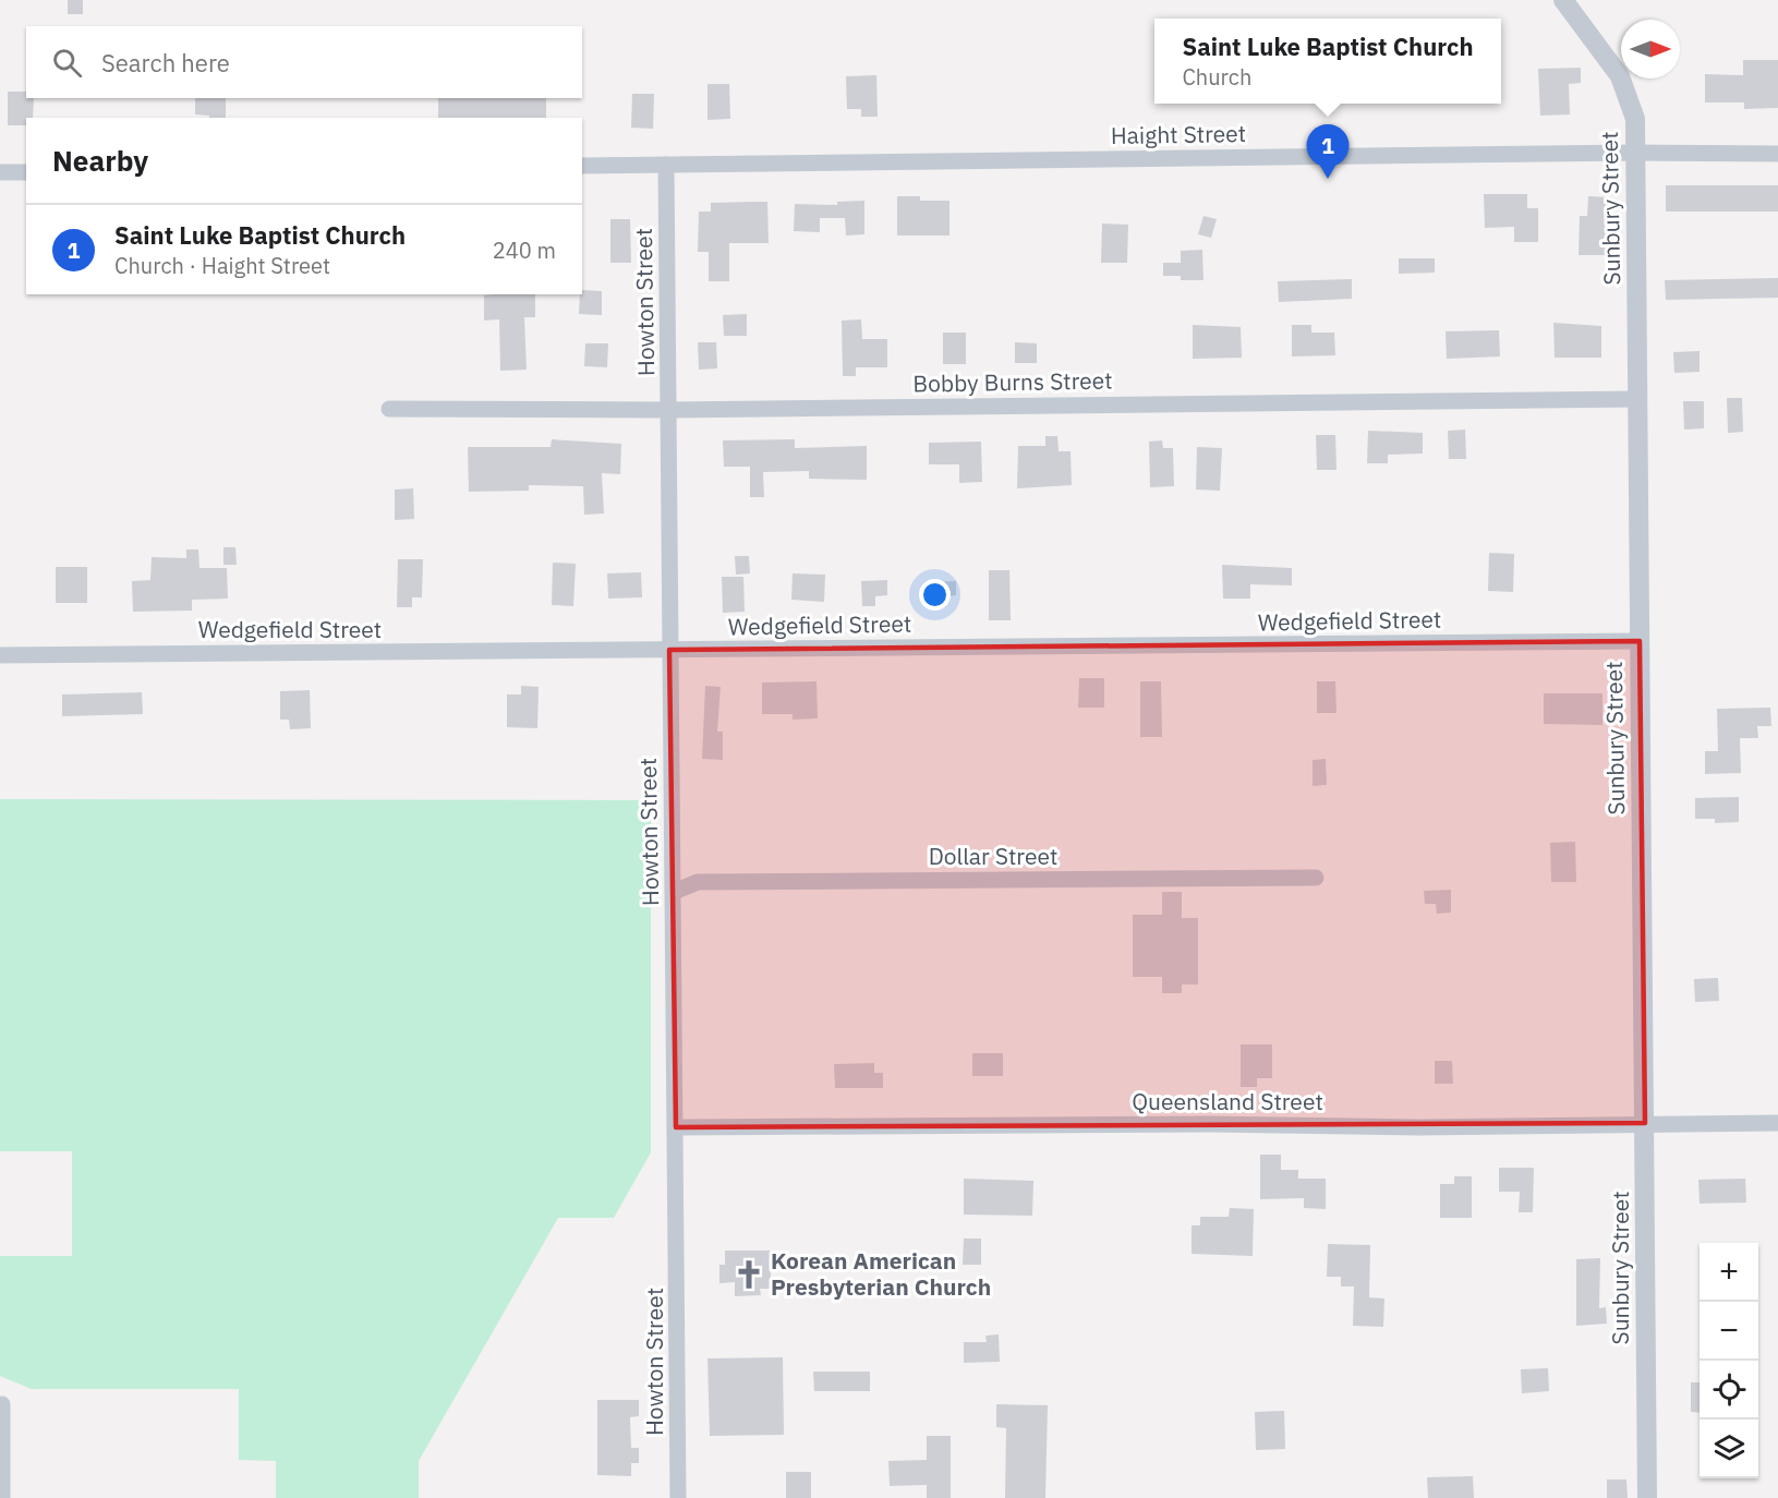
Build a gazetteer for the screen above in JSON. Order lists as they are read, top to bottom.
{
  "streets": {
    "street": [
      "Haight Street",
      "Sunbury Street",
      "Howton Street",
      "Bobby Burns Street",
      "Wedgefield Street",
      "Dollar Street",
      "Queensland Street"
    ]
  },
  "crossings": [
    ["Haight Street", "Sunbury Street"],
    ["Haight Street", "Howton Street"],
    ["Sunbury Street", "Bobby Burns Street"],
    ["Sunbury Street", "Wedgefield Street"],
    ["Sunbury Street", "Queensland Street"],
    ["Howton Street", "Bobby Burns Street"],
    ["Howton Street", "Wedgefield Street"],
    ["Howton Street", "Dollar Street"],
    ["Howton Street", "Queensland Street"]
  ],
  "places": {
    "church": ["Korean American Presbyterian Church"]
  },
  "north": "right",
  "page": {
    "popup": ["Saint Luke Baptist Church", "Church"],
    "search": "Search here",
    "heading": "Nearby",
    "pins": "1",
    "list": [
      {
        "mark": "1",
        "name": "Saint Luke Baptist Church",
        "note": "Church · Haight Street",
        "value": "240 m"
      }
    ],
    "map_buttons": ["+", "−"]
  }
}
